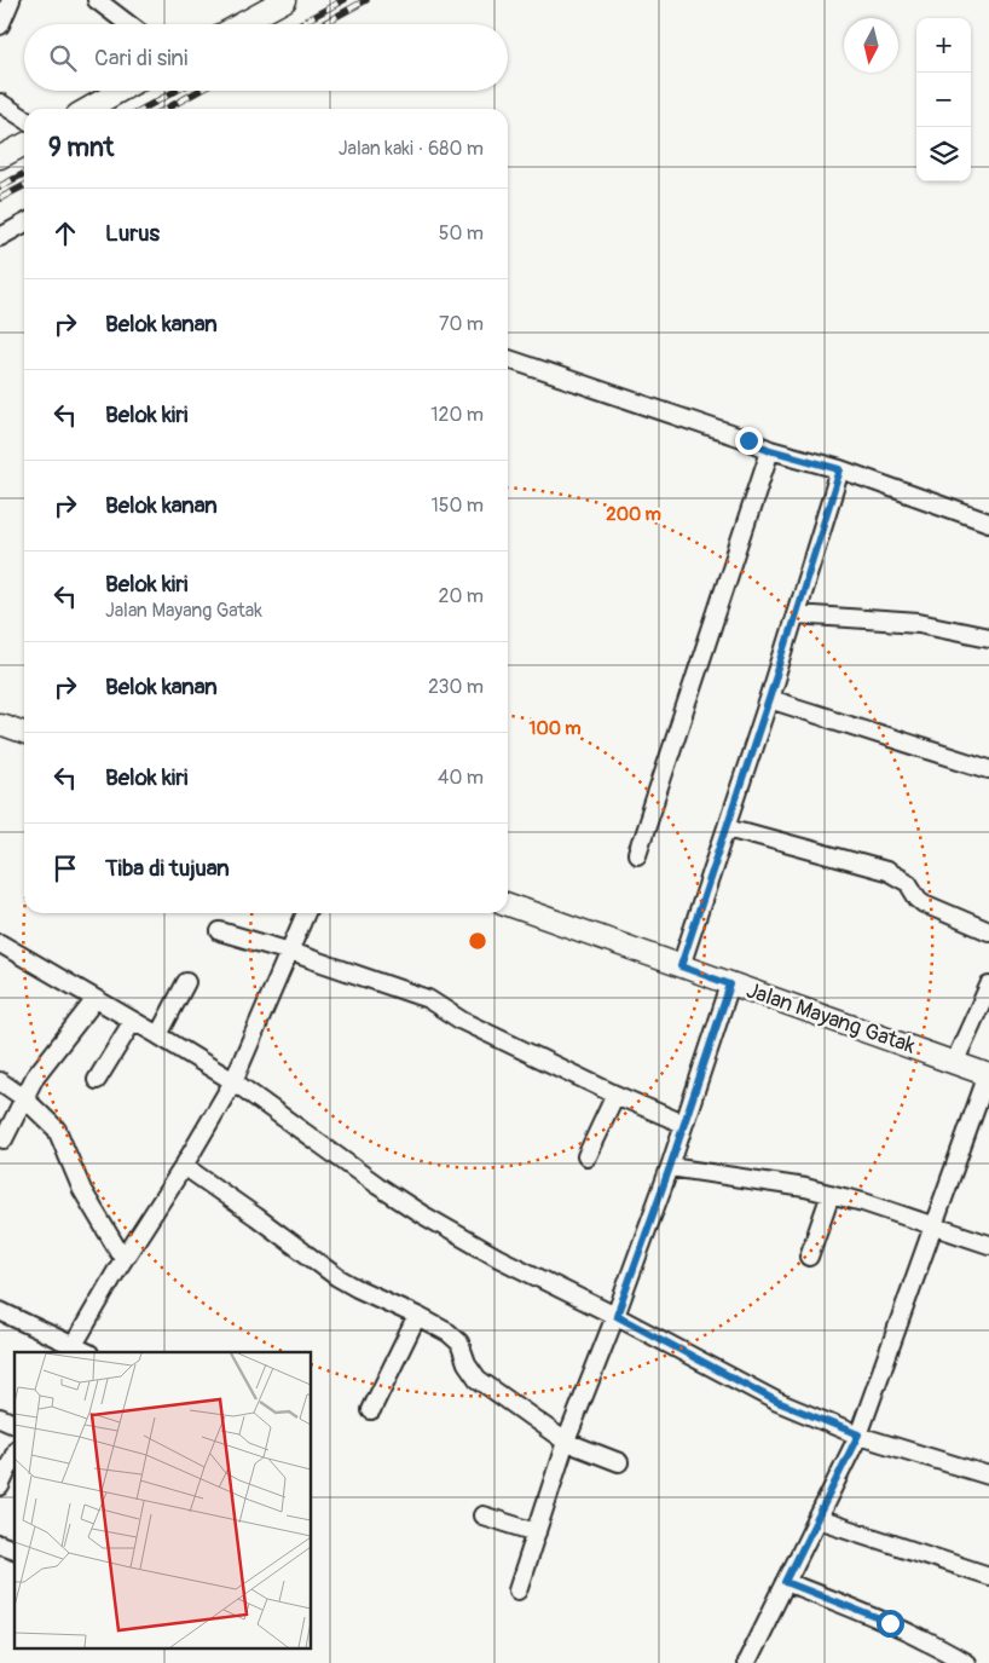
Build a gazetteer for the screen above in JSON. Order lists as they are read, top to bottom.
{
  "streets": {
    "street": ["Jalan Mayang Gatak"]
  },
  "north": "bottom",
  "page": {
    "map_buttons": ["+", "−"],
    "search": "Cari di sini",
    "heading": ["9 mnt", "Jalan kaki · 680 m"],
    "list": [
      ["Lurus", "50 m"],
      ["Belok kanan", "70 m"],
      ["Belok kiri", "120 m"],
      ["Belok kanan", "150 m"],
      ["Belok kiri", "Jalan Mayang Gatak", "20 m"],
      ["Belok kanan", "230 m"],
      ["Belok kiri", "40 m"],
      "Tiba di tujuan"
    ]
  },
  "rings": ["200 m", "100 m"]
}
